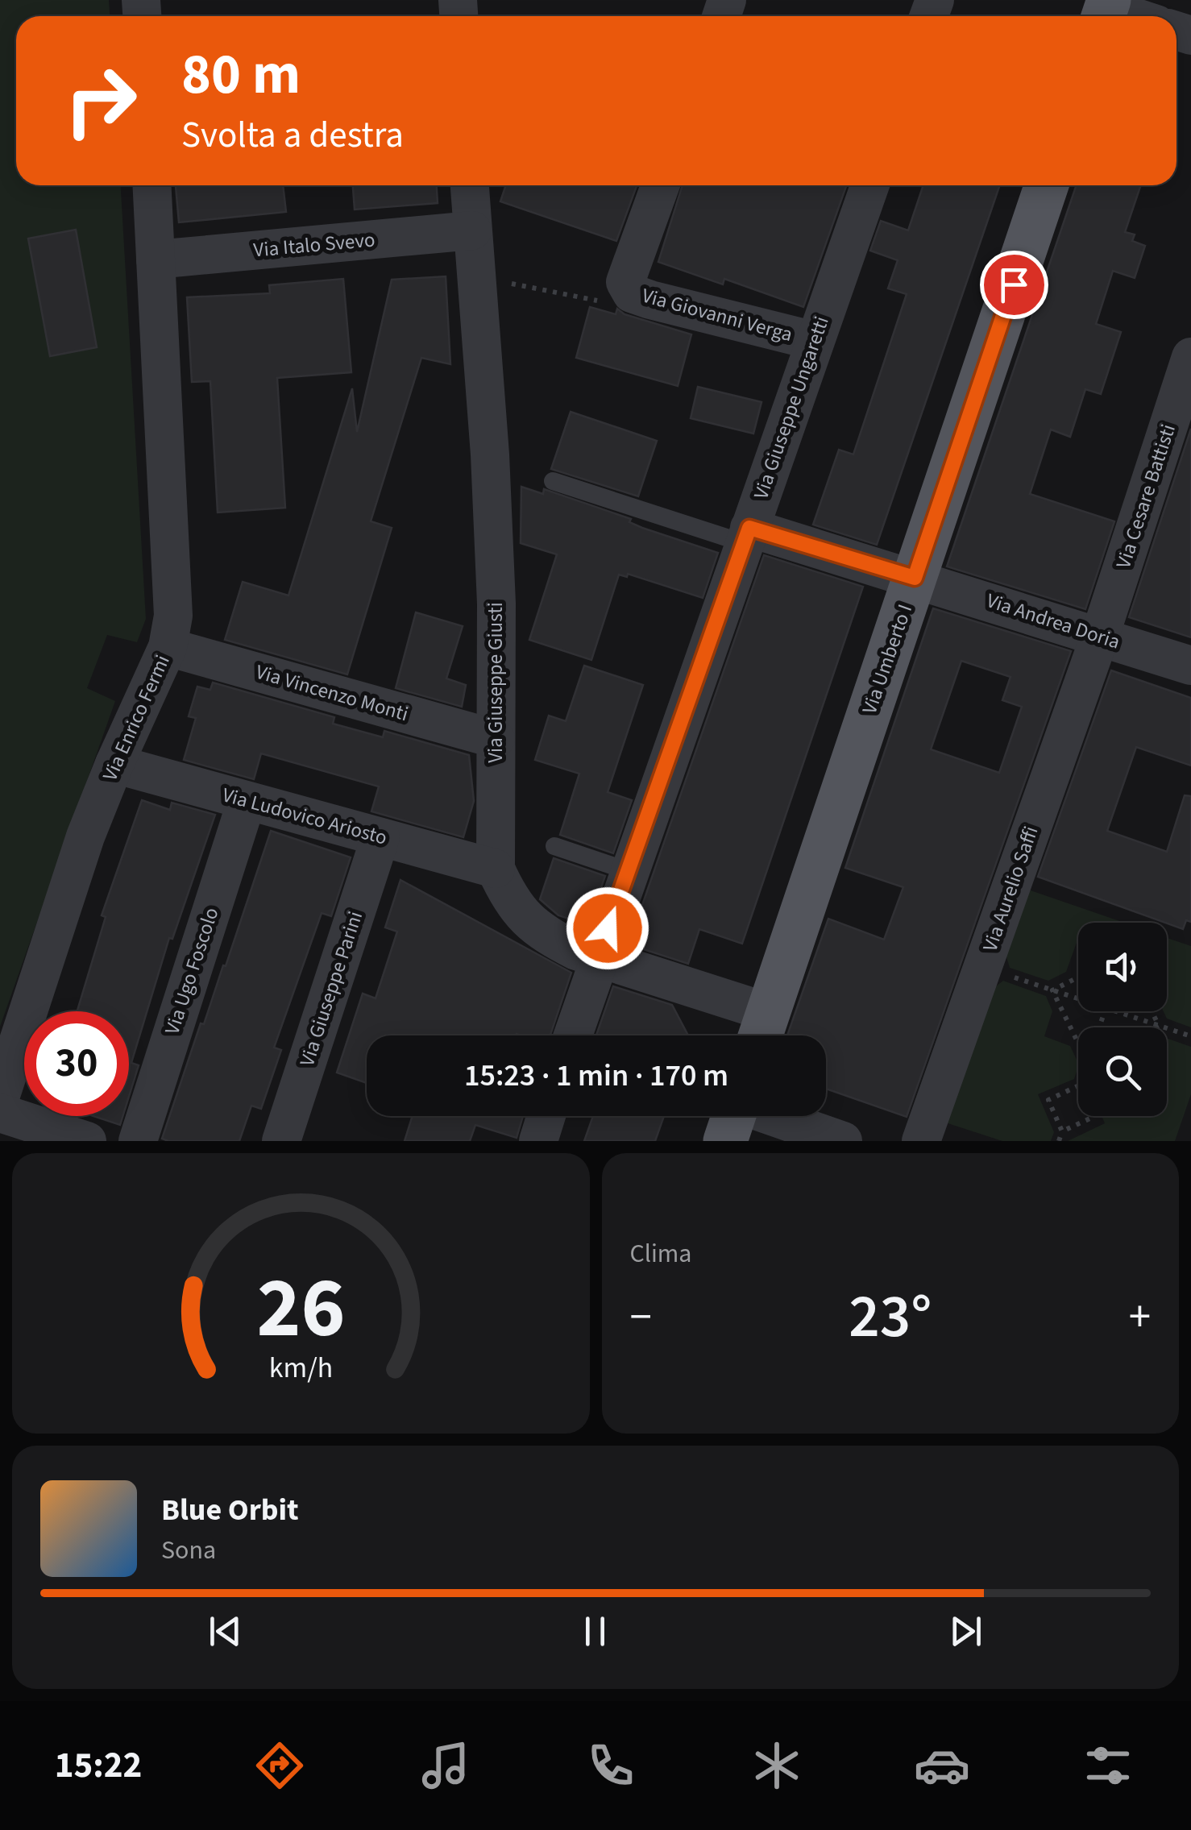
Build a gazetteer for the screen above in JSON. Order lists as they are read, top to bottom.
{
  "streets": {
    "main road": ["Via Umberto I"],
    "street": [
      "Via Italo Svevo",
      "Via Giovanni Verga",
      "Via Giuseppe Ungaretti",
      "Via Cesare Battisti",
      "Via Andrea Doria",
      "Via Giuseppe Giusti",
      "Via Vincenzo Monti",
      "Via Enrico Fermi",
      "Via Ludovico Ariosto",
      "Via Aurelio Saffi",
      "Via Ugo Foscolo",
      "Via Giuseppe Parini"
    ]
  },
  "crossings": [
    ["Via Italo Svevo", "Via Giuseppe Giusti"],
    ["Via Italo Svevo", "Via Enrico Fermi"],
    ["Via Giovanni Verga", "Via Giuseppe Ungaretti"],
    ["Via Giuseppe Ungaretti", "Via Andrea Doria"],
    ["Via Giuseppe Ungaretti", "Via Giuseppe Giusti"],
    ["Via Cesare Battisti", "Via Andrea Doria"],
    ["Via Cesare Battisti", "Via Aurelio Saffi"],
    ["Via Andrea Doria", "Via Umberto I"],
    ["Via Andrea Doria", "Via Aurelio Saffi"],
    ["Via Umberto I", "Via Giuseppe Giusti"],
    ["Via Giuseppe Giusti", "Via Vincenzo Monti"],
    ["Via Giuseppe Giusti", "Via Ludovico Ariosto"],
    ["Via Vincenzo Monti", "Via Enrico Fermi"],
    ["Via Enrico Fermi", "Via Ludovico Ariosto"],
    ["Via Ludovico Ariosto", "Via Ugo Foscolo"],
    ["Via Ludovico Ariosto", "Via Giuseppe Parini"]
  ],
  "page": {
    "turn": ["80 m", "Svolta a destra"],
    "limit": "30",
    "trip": "15:23 · 1 min · 170 m",
    "tile": "Clima",
    "heat": ["−", "23°", "+"],
    "song": ["Blue Orbit", "Sona"],
    "tabs": "15:22",
    "gauge": ["26", "km/h"]
  }
}
